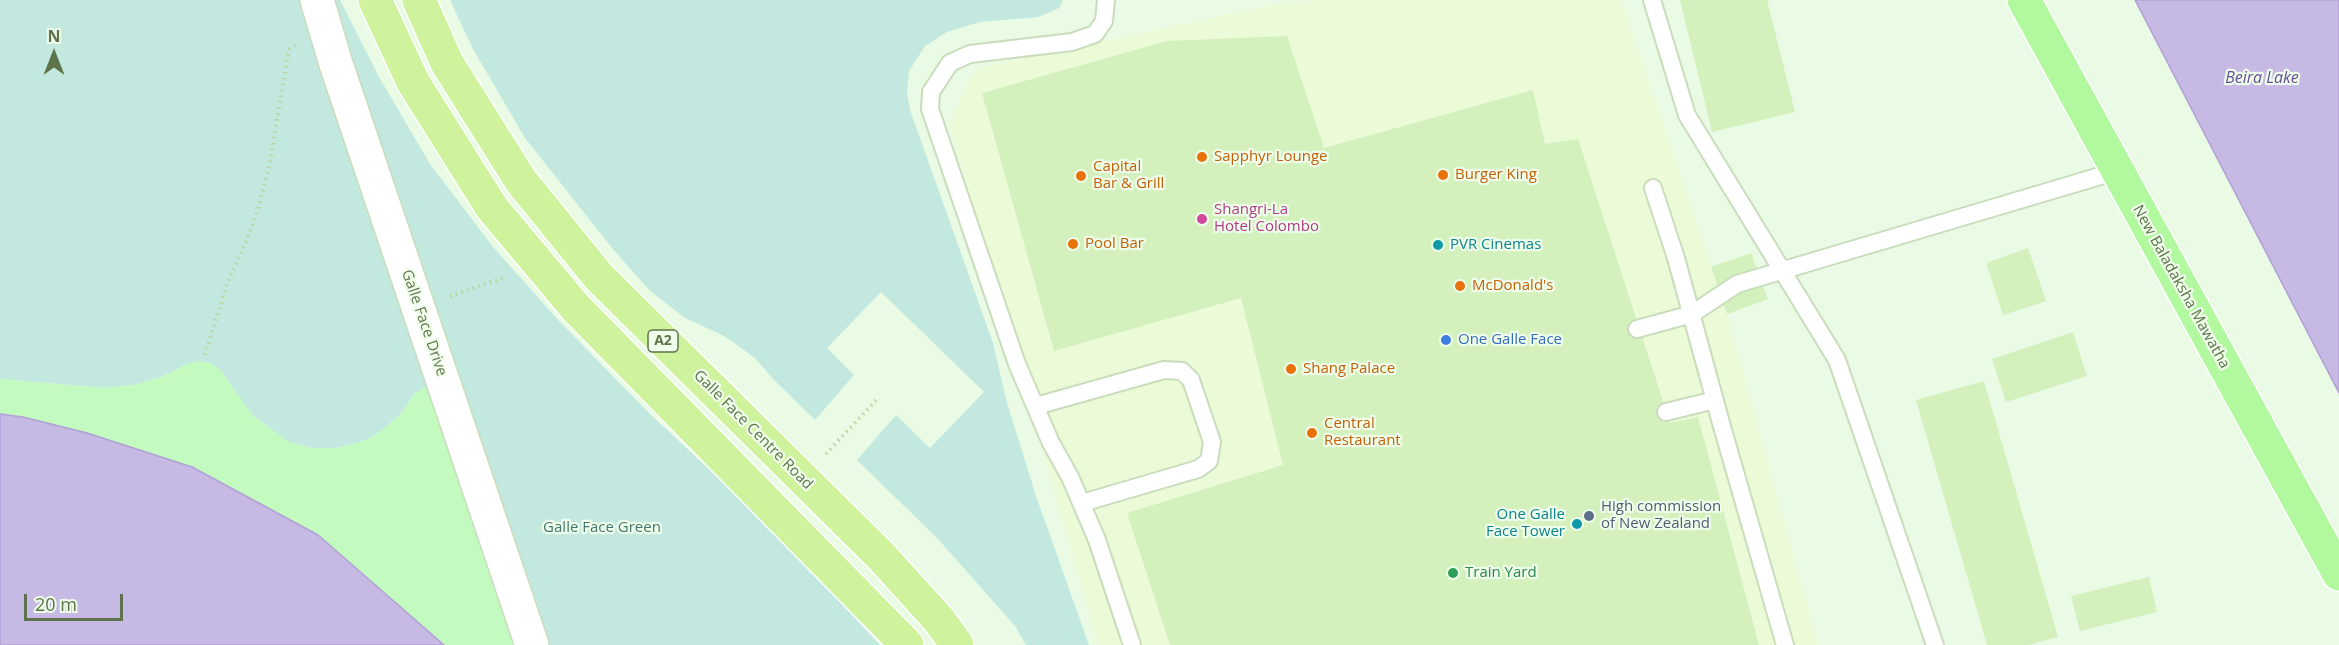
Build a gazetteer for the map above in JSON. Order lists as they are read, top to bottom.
{
  "streets": {
    "highway": ["A2", "Galle Face Centre Road"],
    "main road": ["New Baladaksha Mawatha"],
    "street": ["Galle Face Drive"]
  },
  "water": ["Beira Lake"],
  "parks": ["Galle Face Green"],
  "places": [
    "Sapphyr Lounge",
    "Burger King",
    "Capital Bar & Grill",
    "Shangri-La Hotel Colombo",
    "Pool Bar",
    "PVR Cinemas",
    "McDonald's",
    "One Galle Face",
    "Shang Palace",
    "Central Restaurant",
    "High commission of New Zealand",
    "One Galle Face Tower",
    "Train Yard"
  ],
  "scale_bar": "20 m",
  "north": "top"
}
